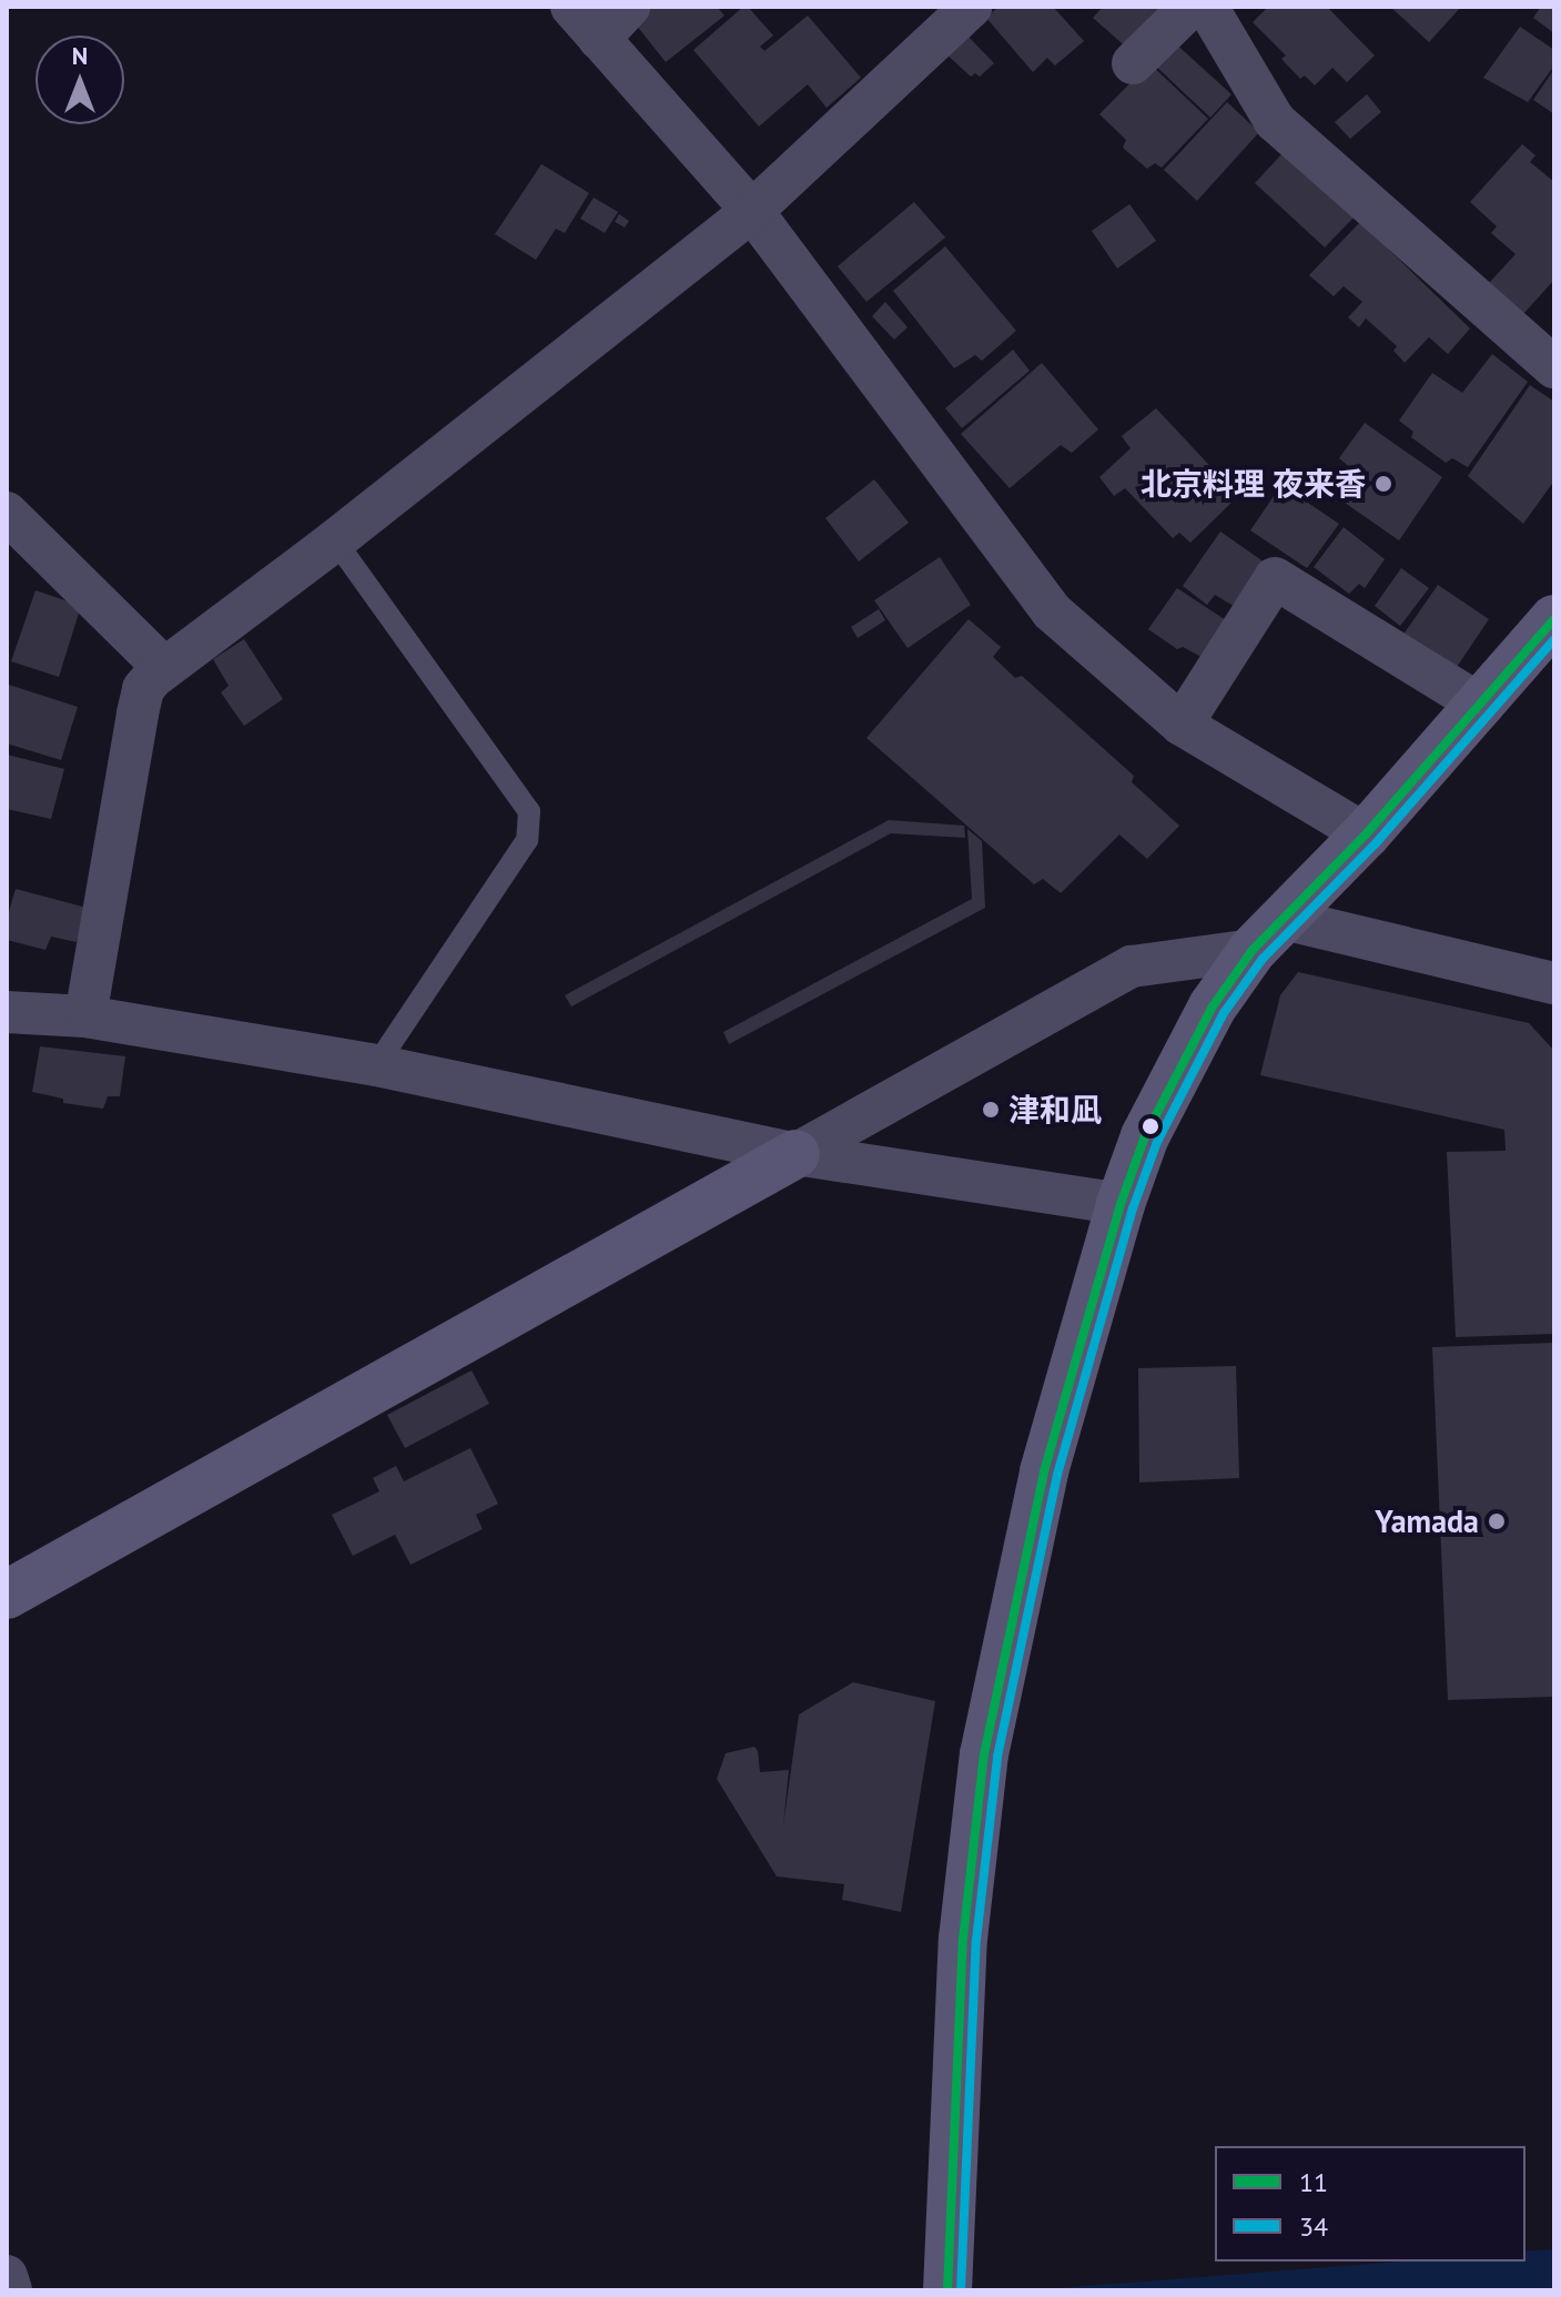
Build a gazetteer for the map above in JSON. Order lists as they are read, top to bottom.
{
  "places": ["北京料理 夜来香", "津和凪", "Yamada"],
  "lines": ["transit line 11", "transit line 34"],
  "legend": ["11", "34"],
  "north": "top"
}
